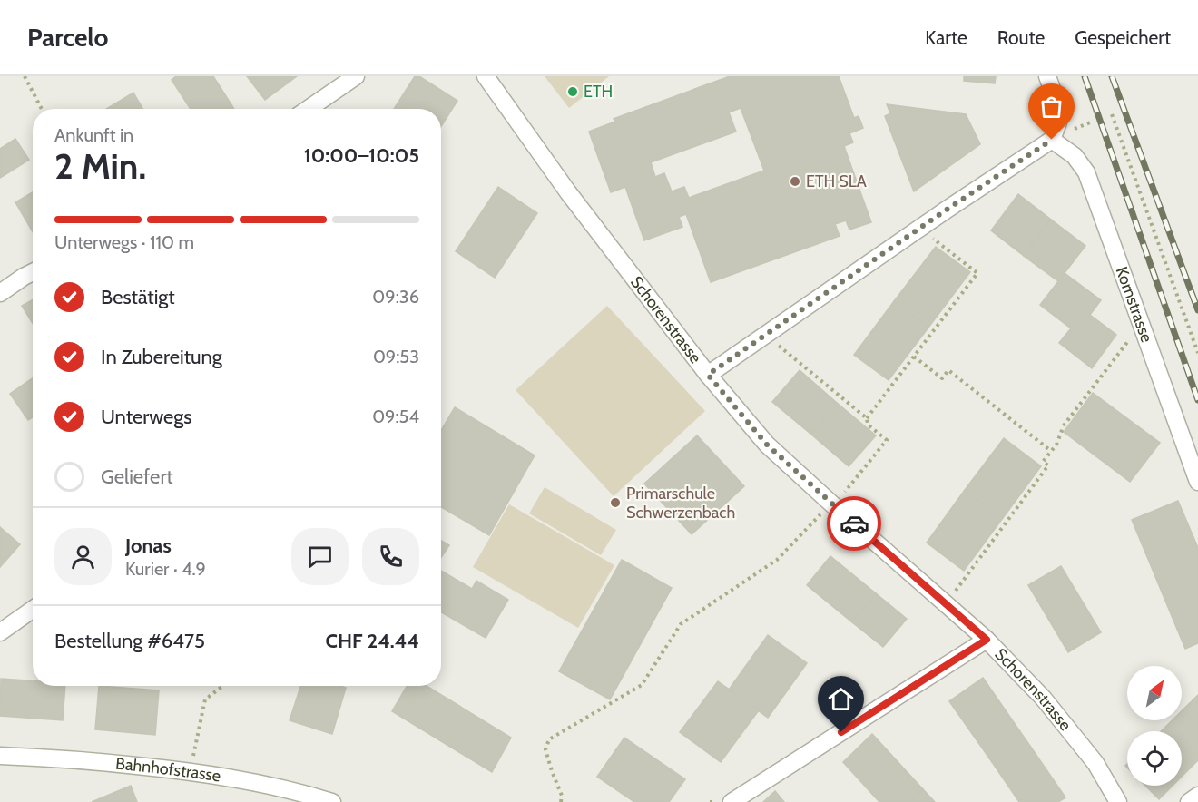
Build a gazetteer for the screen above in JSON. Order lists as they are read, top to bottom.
{
  "streets": {
    "street": ["Kornstrasse", "Schorenstrasse", "Bahnhofstrasse"]
  },
  "places": ["ETH", "ETH SLA", "Primarschule Schwerzenbach"],
  "north": "top right",
  "page": {
    "header": "Parcelo",
    "nav": ["Karte", "Route", "Gespeichert"],
    "heading": ["2 Min.", "Ankunft in", "10:00–10:05"],
    "panel": [
      "Jonas",
      "Kurier · 4.9",
      "Bestellung #6475",
      "CHF 24.44"
    ],
    "bar": "Unterwegs · 110 m",
    "list": [
      ["Bestätigt", "09:36"],
      ["In Zubereitung", "09:53"],
      ["Unterwegs", "09:54"],
      "Geliefert"
    ]
  }
}
